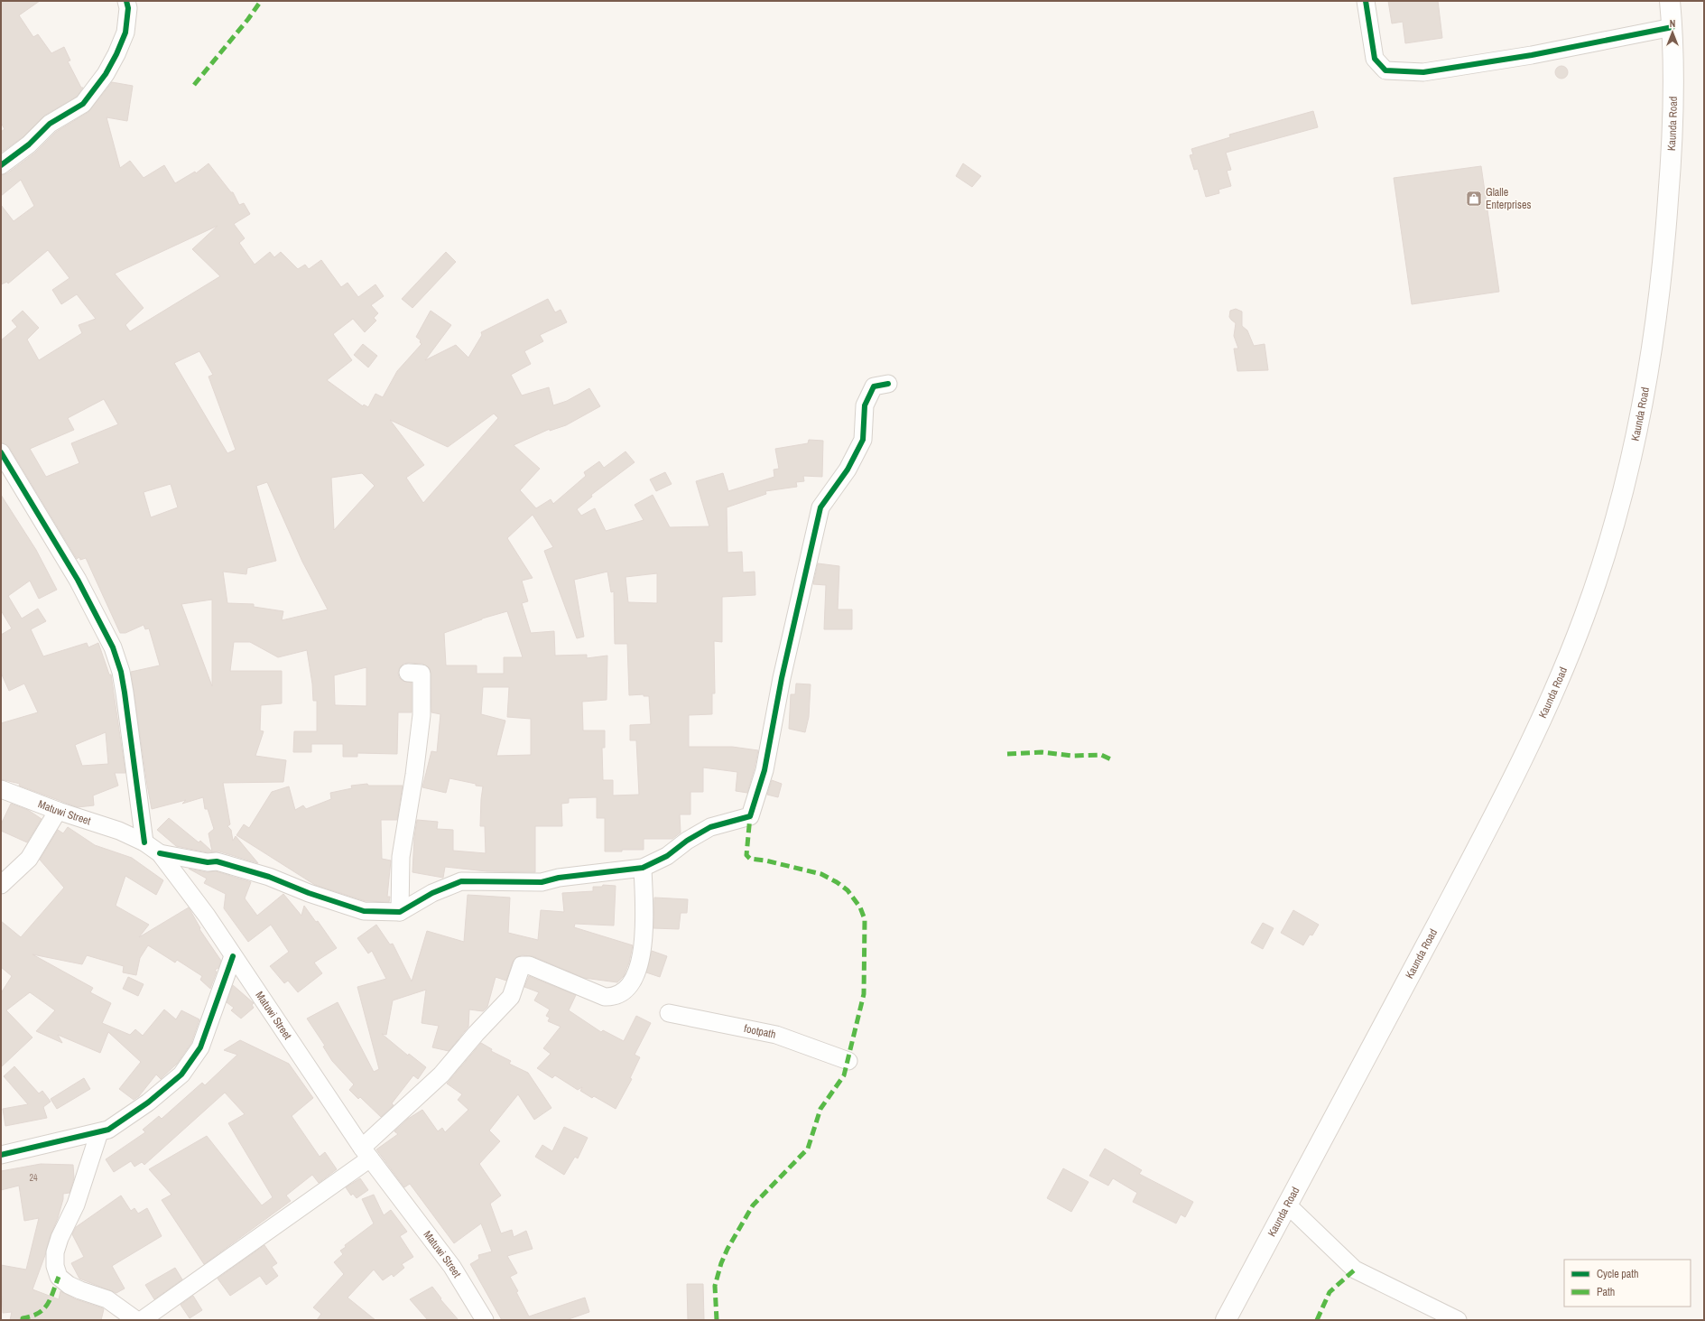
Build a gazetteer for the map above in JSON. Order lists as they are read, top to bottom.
{
  "streets": {
    "main road": ["Kaunda Road"],
    "street": ["Matuwi Street", "footpath"]
  },
  "places": {
    "shop": ["Glalle Enterprises"]
  },
  "house_numbers": ["24"],
  "legend": ["Cycle path", "Path"],
  "north": "top"
}
